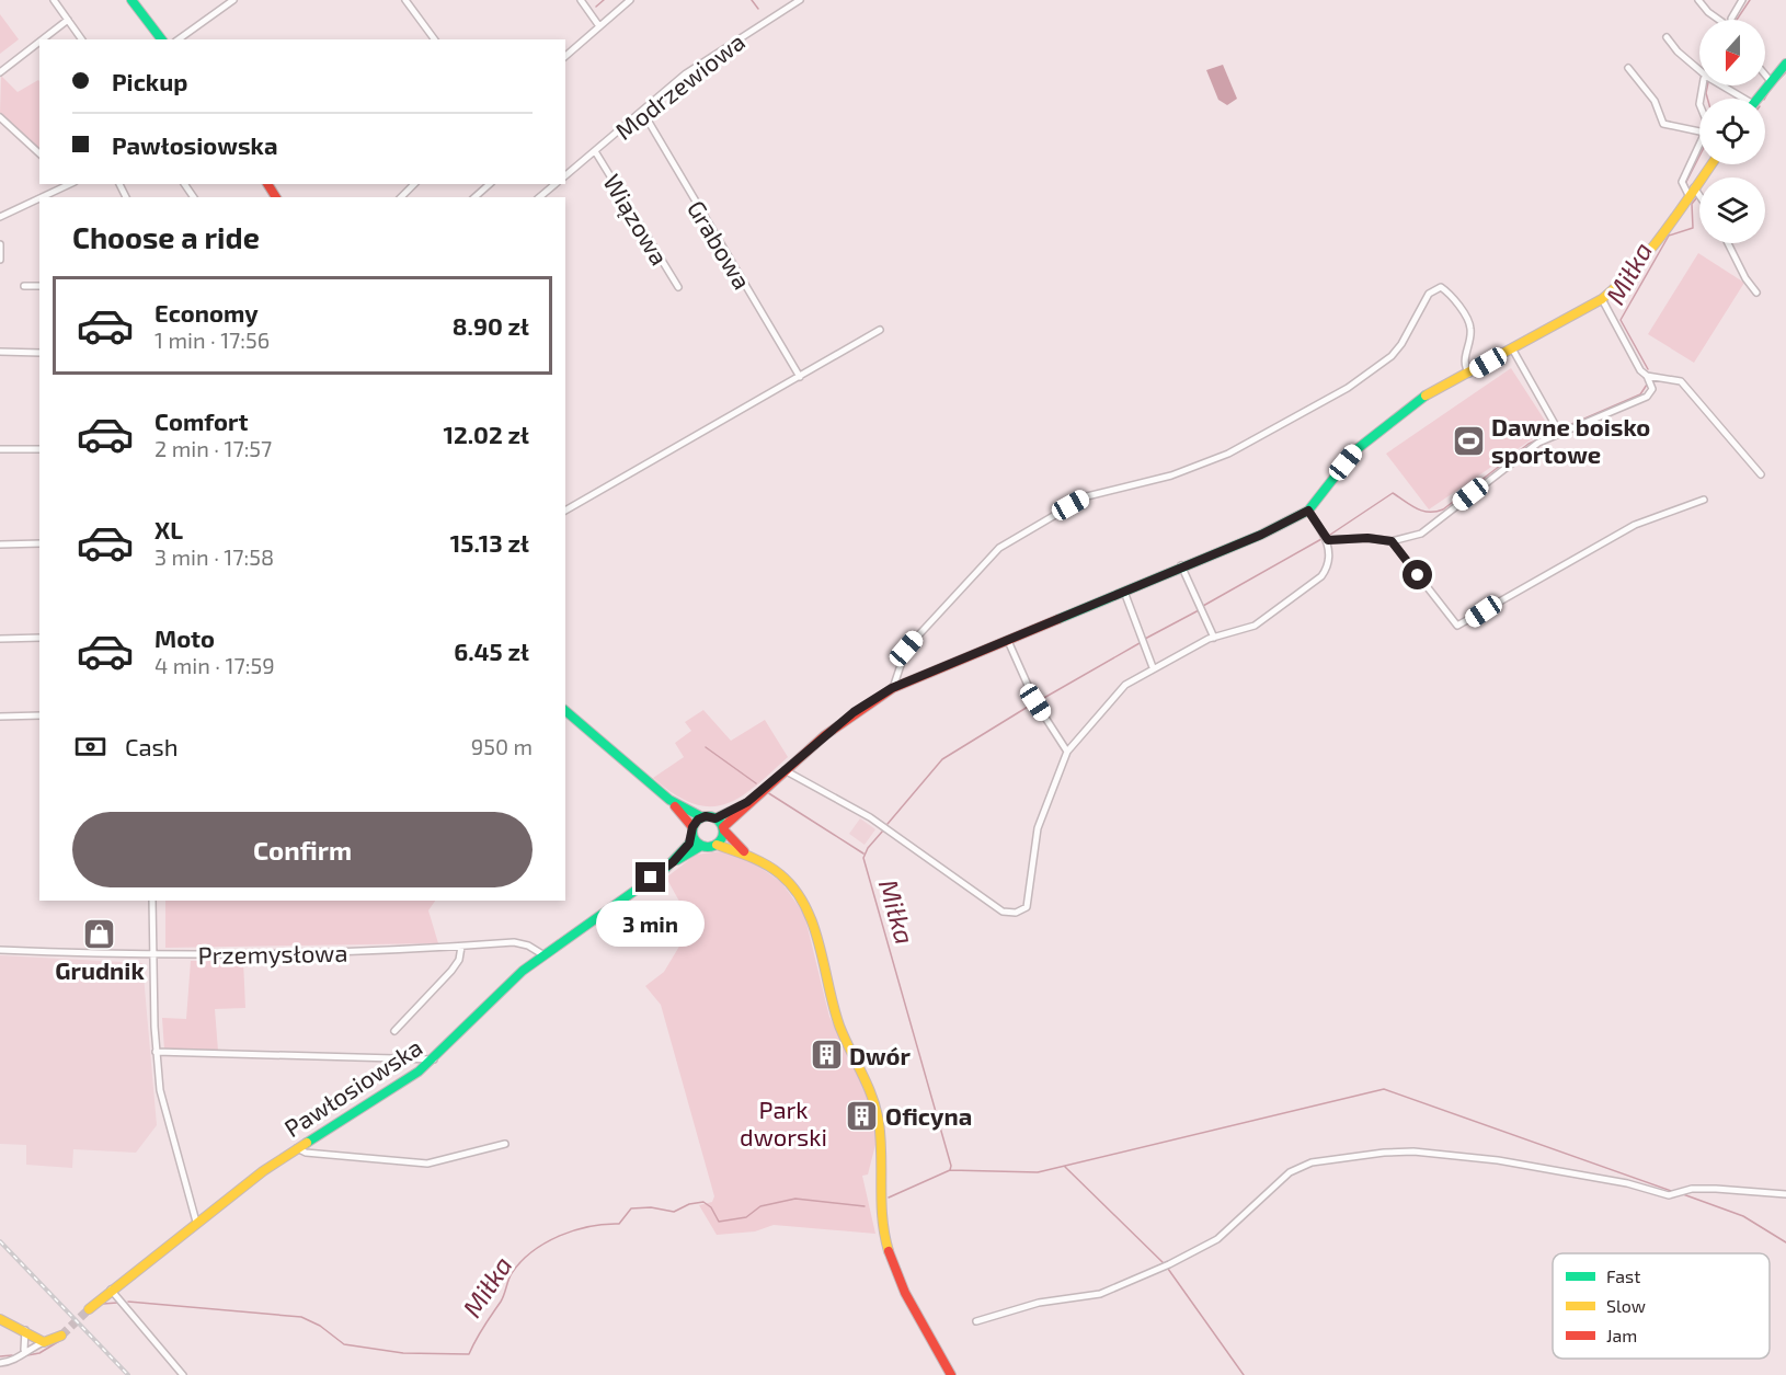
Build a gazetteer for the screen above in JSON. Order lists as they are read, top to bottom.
{
  "streets": {
    "street": [
      "Modrzewiowa",
      "Wiązowa",
      "Grabowa",
      "Przemysłowa",
      "Pawłosiowska"
    ]
  },
  "crossings": [
    ["Modrzewiowa", "Wiązowa"],
    ["Modrzewiowa", "Grabowa"],
    ["Przemysłowa", "Pawłosiowska"]
  ],
  "water": ["Miłka"],
  "parks": ["Park dworski"],
  "places": {
    "sports": ["Dawne boisko sportowe"],
    "shop": ["Grudnik"],
    "building": ["Dwór", "Oficyna"]
  },
  "legend": ["Fast", "Slow", "Jam"],
  "north": "bottom",
  "page": {
    "banner": ["Pickup", "Pawłosiowska"],
    "heading": "Choose a ride",
    "list": [
      {
        "name": "Economy",
        "note": "1 min · 17:56",
        "value": "8.90 zł"
      },
      {
        "name": "Comfort",
        "note": "2 min · 17:57",
        "value": "12.02 zł"
      },
      {
        "name": "XL",
        "note": "3 min · 17:58",
        "value": "15.13 zł"
      },
      {
        "name": "Moto",
        "note": "4 min · 17:59",
        "value": "6.45 zł"
      }
    ],
    "pay": ["Cash", "950 m"],
    "buttons": "Confirm",
    "bubble": "3 min"
  }
}
